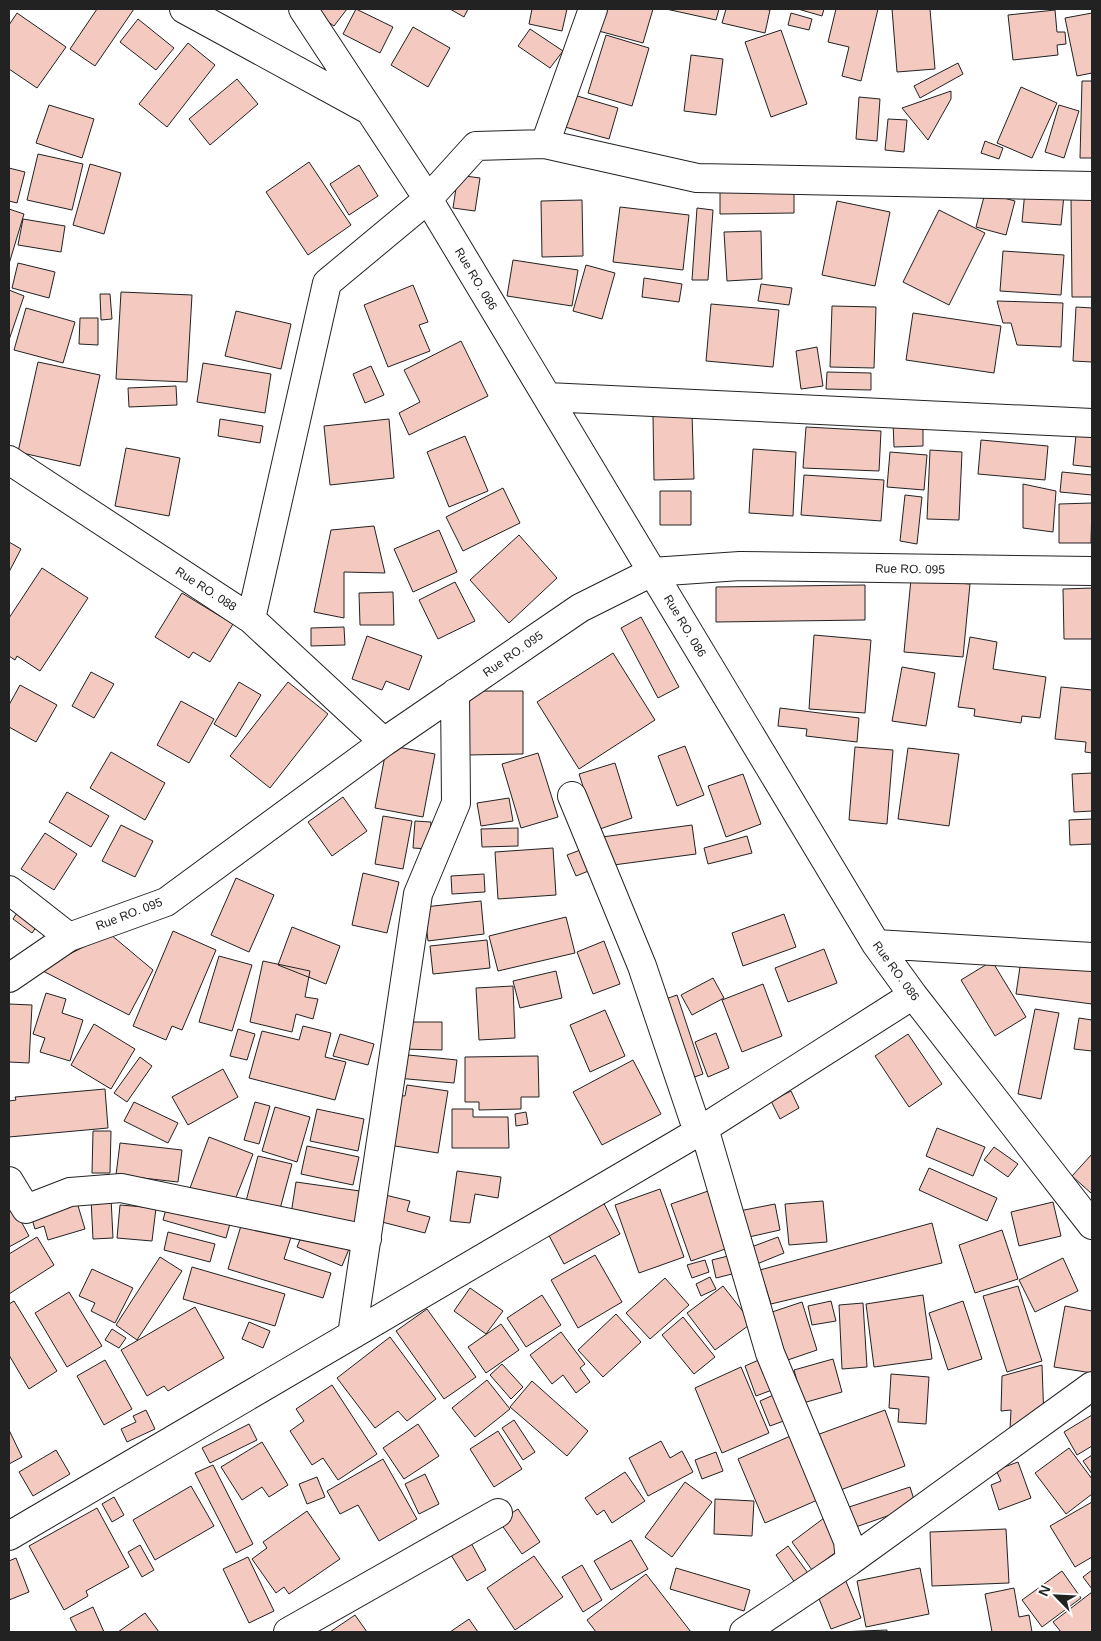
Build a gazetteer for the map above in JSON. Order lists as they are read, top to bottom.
{
  "streets": {
    "street": ["Rue RO. 086", "Rue RO. 095", "Rue RO. 088"]
  },
  "crossings": [
    ["Rue RO. 086", "Rue RO. 095"],
    ["Rue RO. 095", "Rue RO. 088"]
  ],
  "north": "top left"
}
